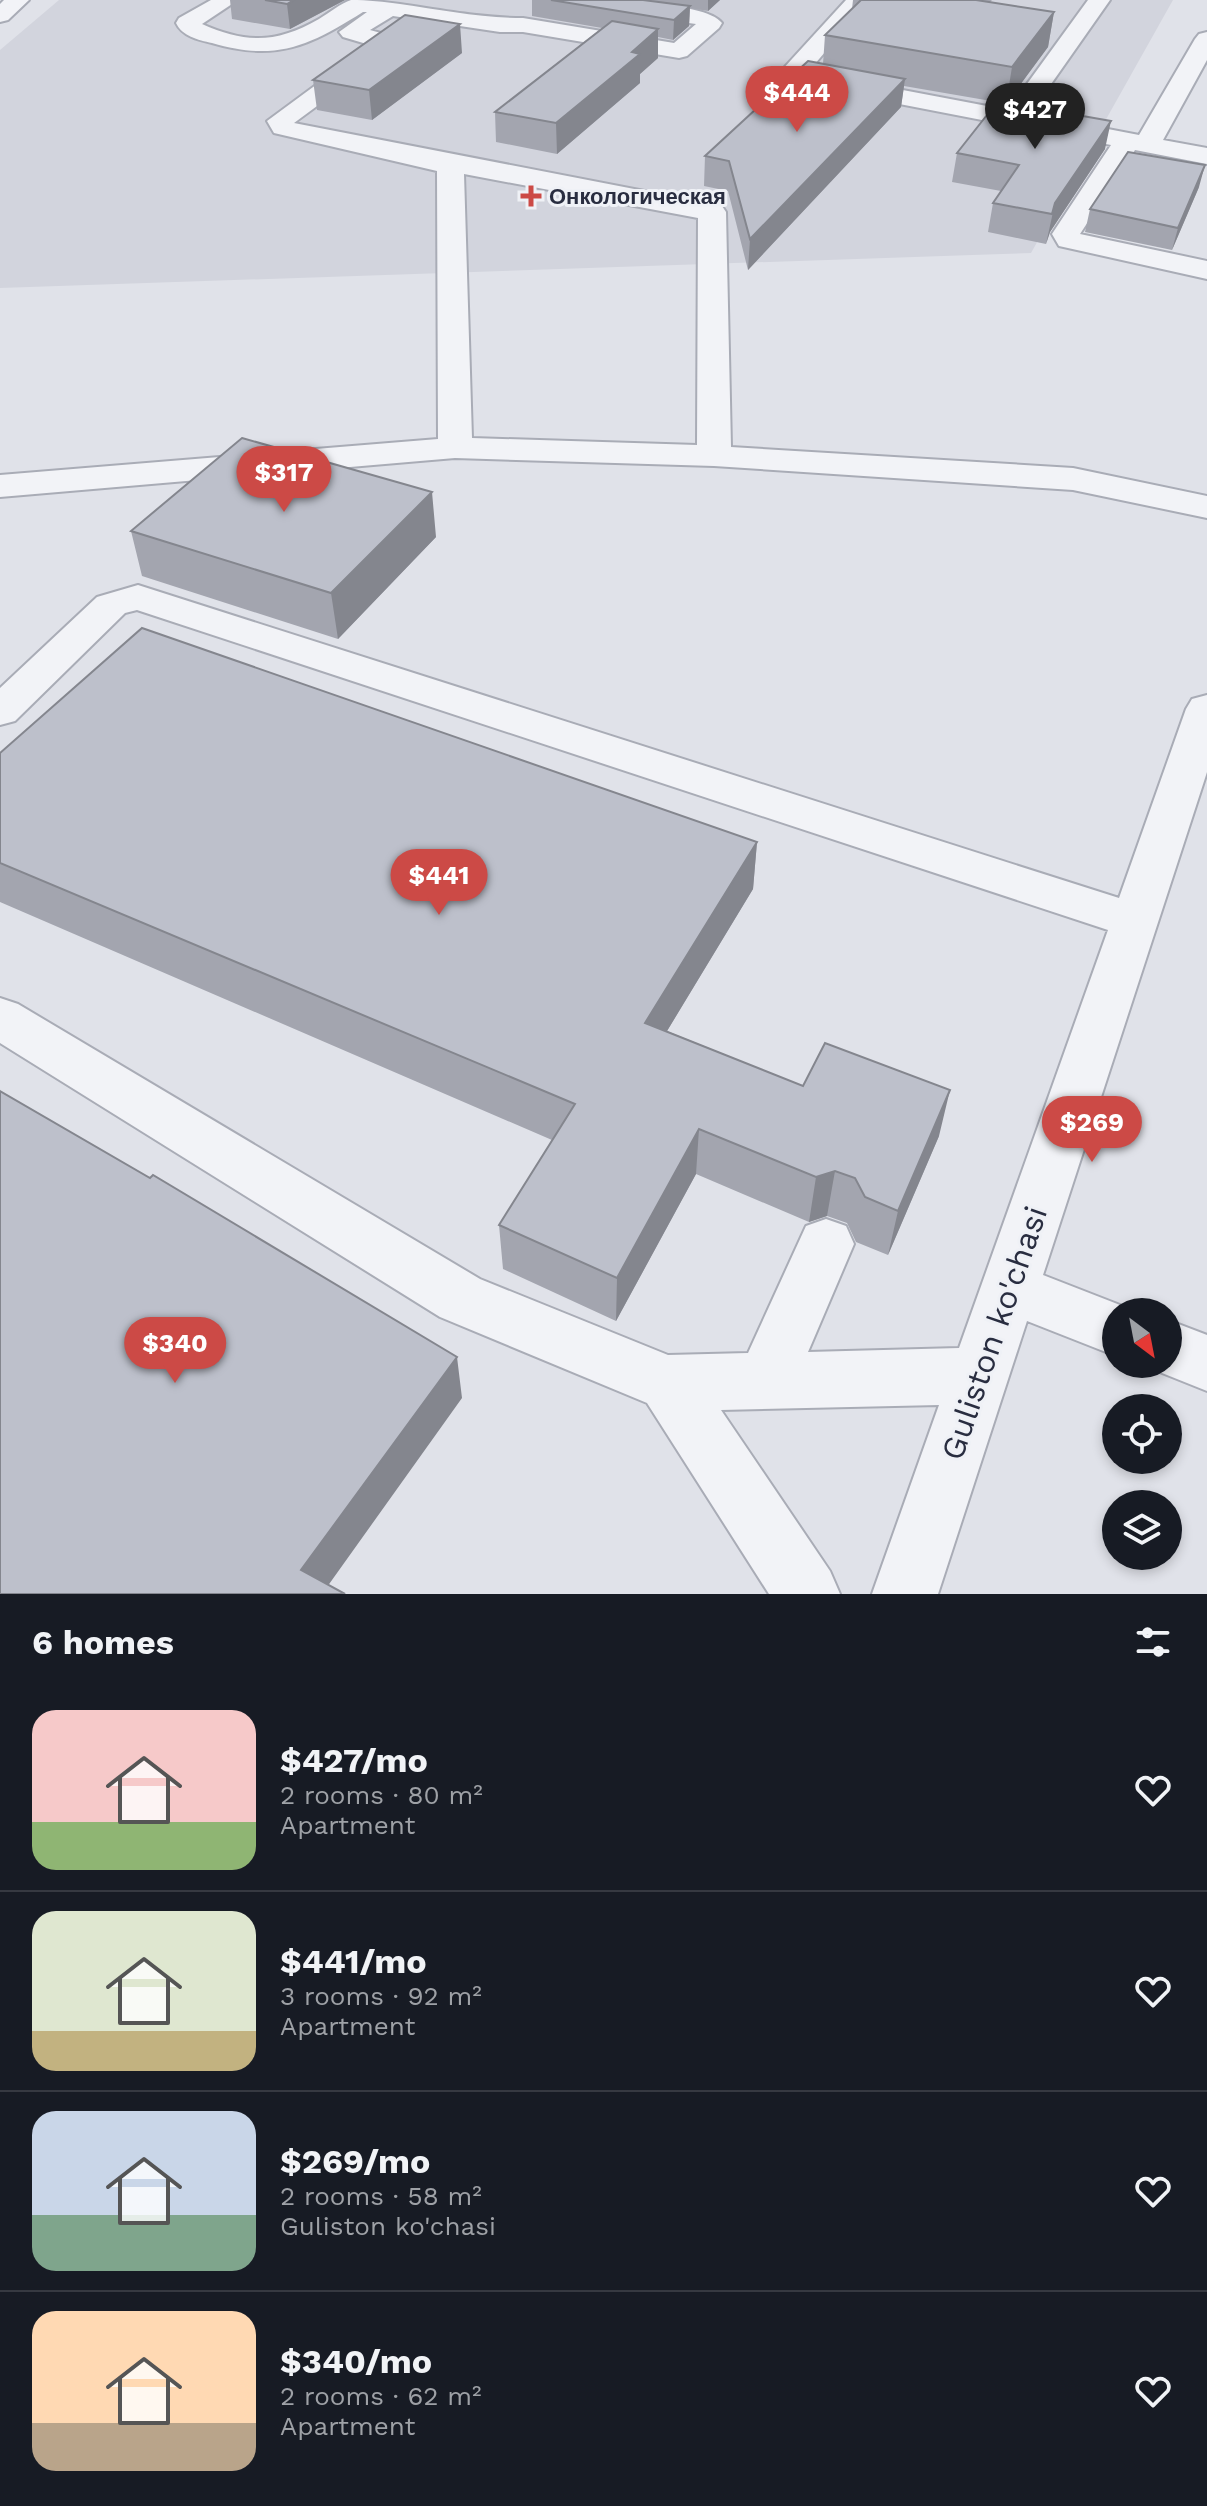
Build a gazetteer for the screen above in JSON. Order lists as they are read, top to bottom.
{
  "streets": {
    "street": ["Guliston ko'chasi"]
  },
  "places": {
    "health": ["Онкологическая"]
  },
  "north": "bottom right",
  "page": {
    "price": [
      "$444",
      "$427",
      "$317",
      "$441",
      "$269",
      "$340"
    ],
    "heading": "6 homes",
    "list": [
      {
        "name": "$427/mo",
        "note": "2 rooms · 80 m² · Apartment"
      },
      {
        "name": "$441/mo",
        "note": "3 rooms · 92 m² · Apartment"
      },
      {
        "name": "$269/mo",
        "note": "2 rooms · 58 m² · Guliston ko'chasi"
      },
      {
        "name": "$340/mo",
        "note": "2 rooms · 62 m² · Apartment"
      }
    ]
  }
}
